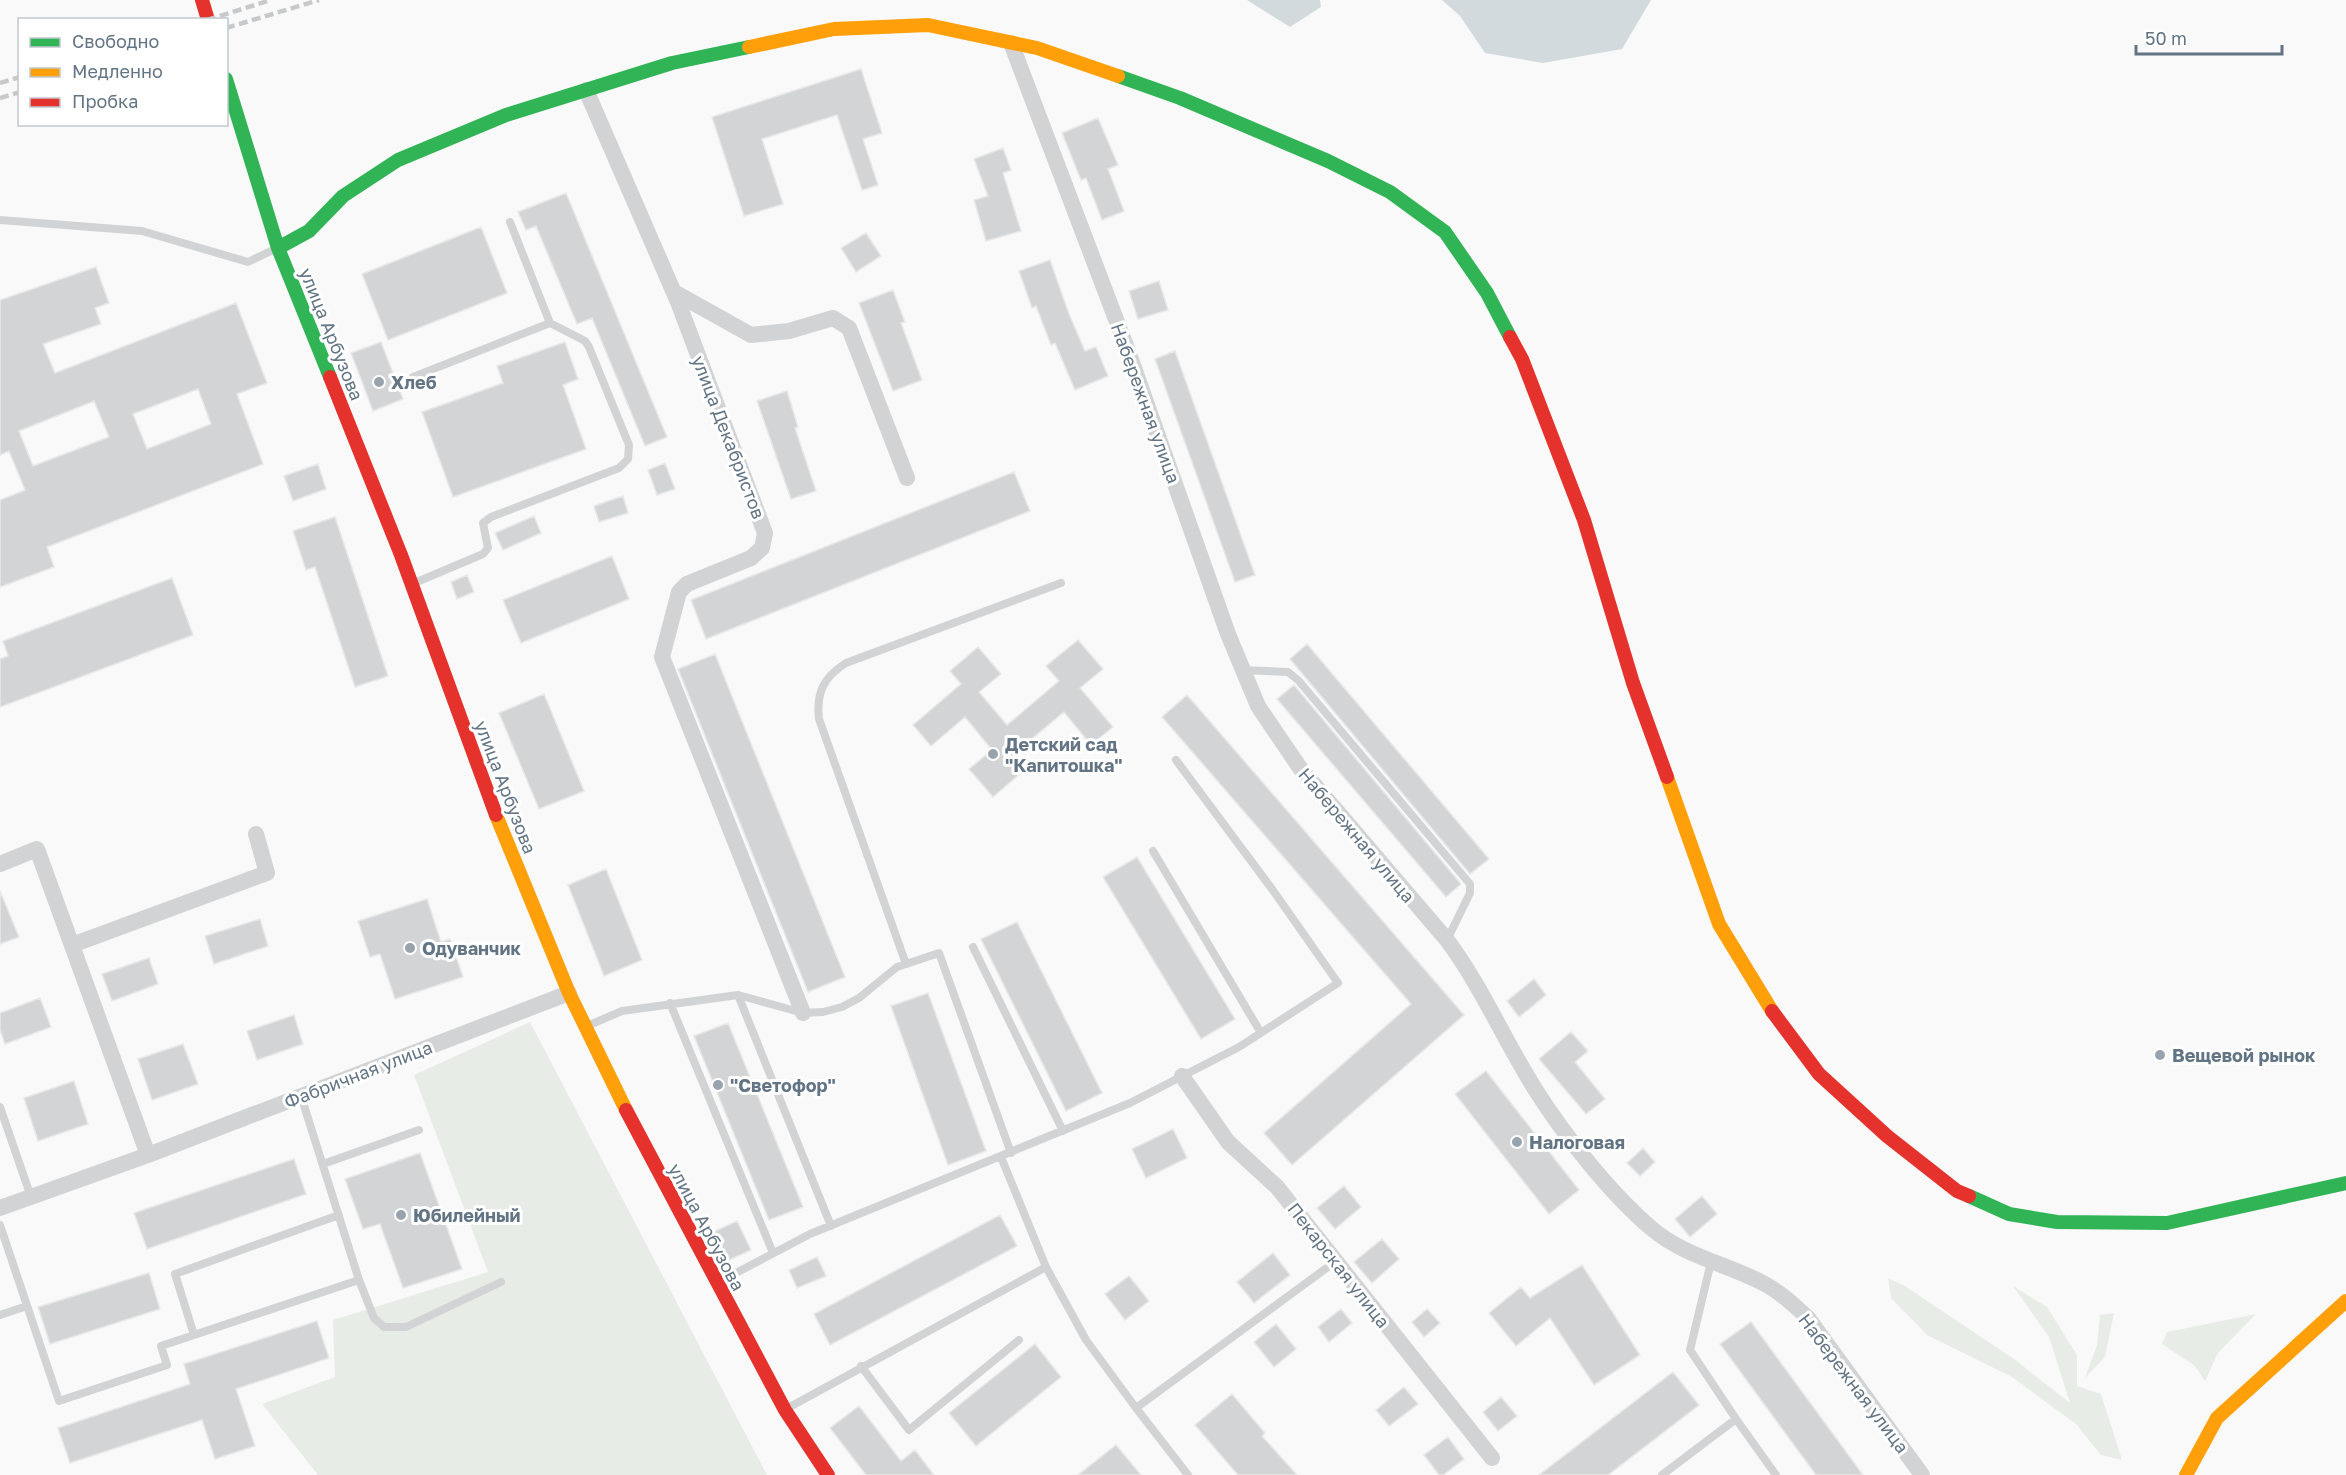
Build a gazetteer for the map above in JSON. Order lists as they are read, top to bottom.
{
  "streets": {
    "street": [
      "улица Арбузова",
      "Набережная улица",
      "улица Декабристов",
      "Фабричная улица",
      "Пекарская улица"
    ]
  },
  "crossings": [
    ["улица Арбузова", "Фабричная улица"]
  ],
  "places": [
    "Хлеб",
    "Детский сад \"Капитошка\"",
    "Одуванчик",
    "Вещевой рынок",
    "\"Светофор\"",
    "Налоговая",
    "Юбилейный"
  ],
  "legend": ["Свободно", "Медленно", "Пробка"],
  "scale_bar": "50 m"
}
